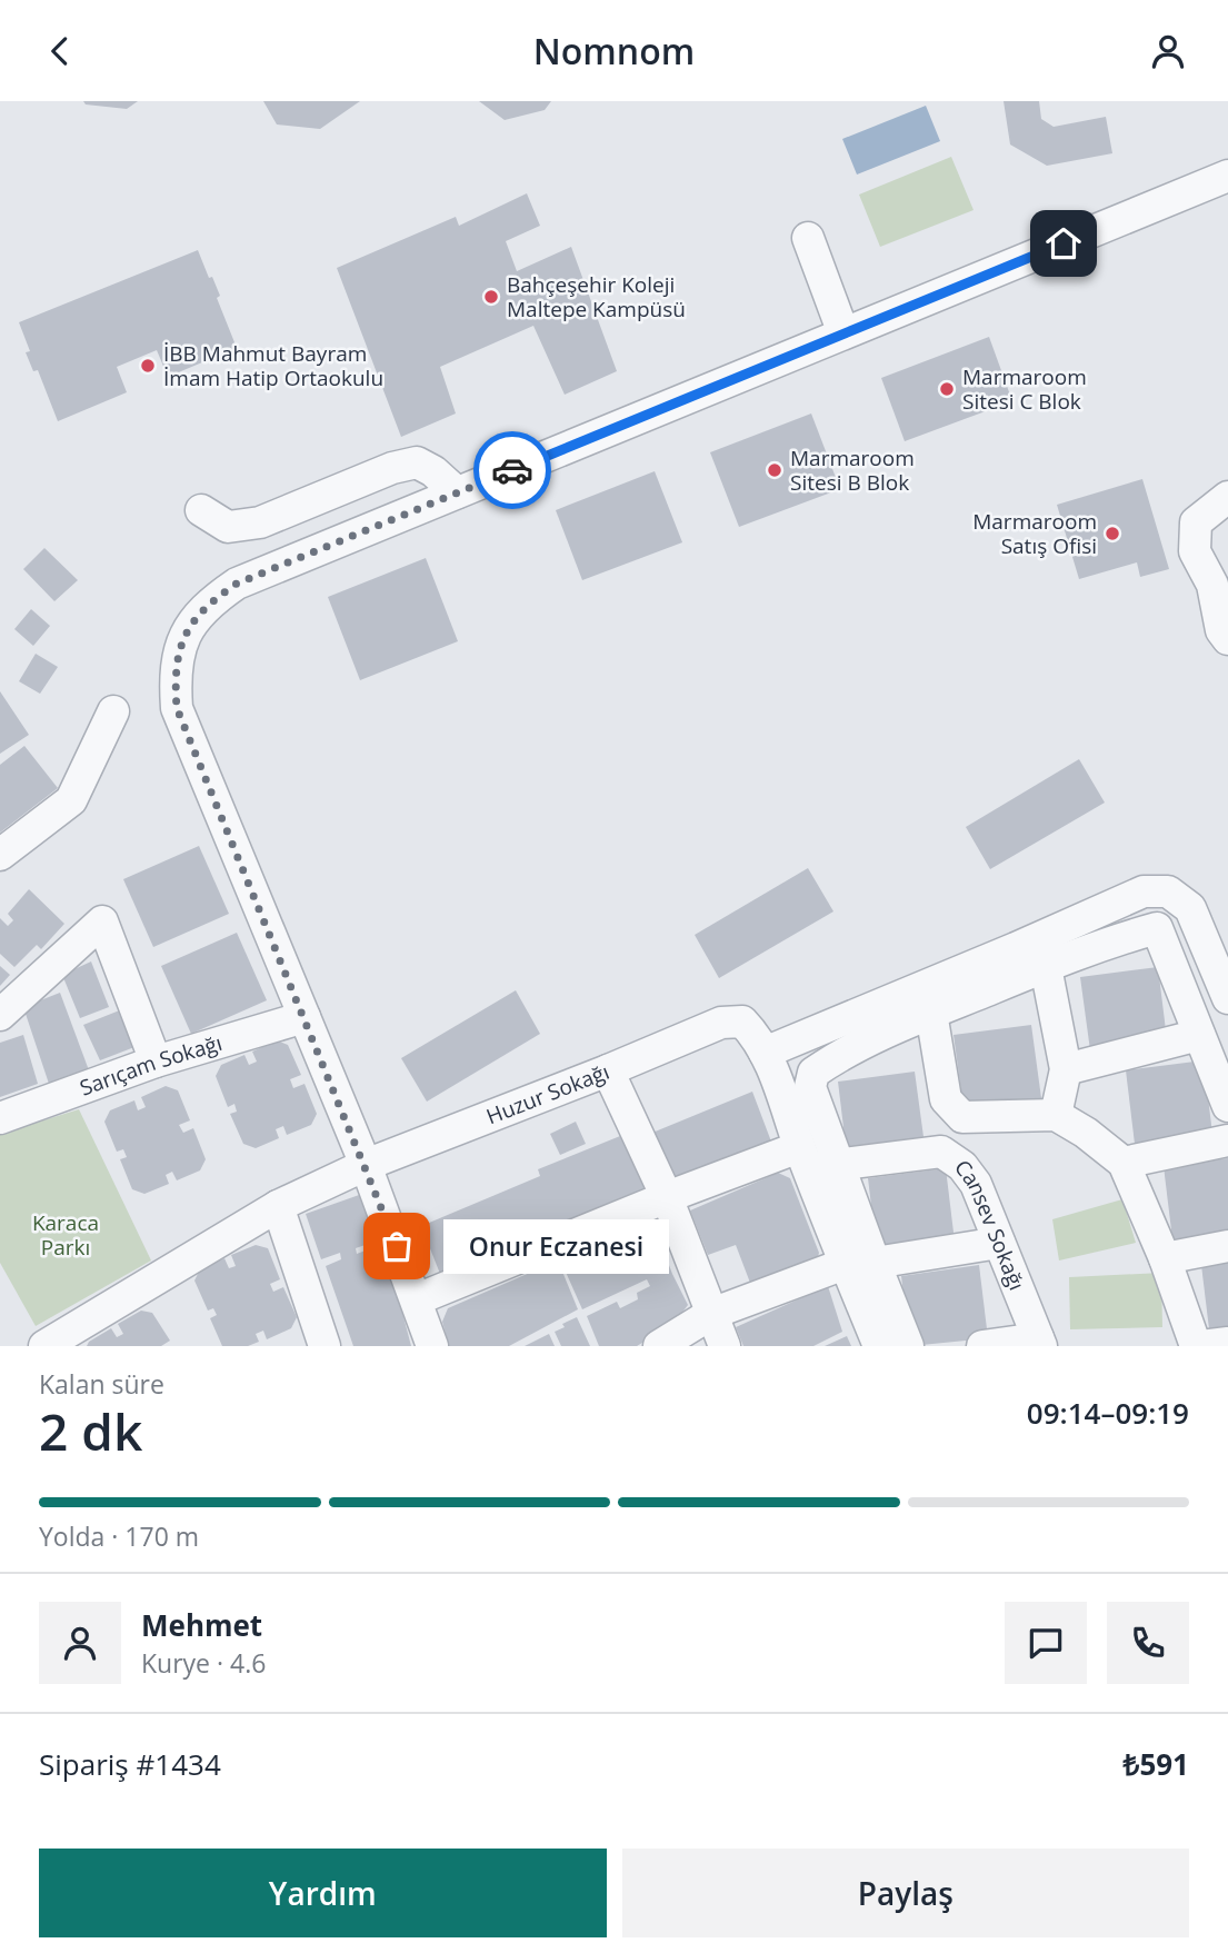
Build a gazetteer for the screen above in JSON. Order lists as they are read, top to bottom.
{
  "streets": {
    "street": ["Sarıçam Sokağı", "Huzur Sokağı", "Cansev Sokağı"]
  },
  "crossings": [
    ["Huzur Sokağı", "Cansev Sokağı"]
  ],
  "parks": ["Karaca Parkı"],
  "places": [
    "Bahçeşehir Koleji Maltepe Kampüsü",
    "İBB Mahmut Bayram İmam Hatip Ortaokulu",
    "Marmaroom Sitesi C Blok",
    "Marmaroom Sitesi B Blok",
    "Marmaroom Satış Ofisi",
    "Onur Eczanesi"
  ],
  "page": {
    "header": "Nomnom",
    "bubble": "Onur Eczanesi",
    "heading": ["2 dk", "Kalan süre", "09:14–09:19"],
    "panel": [
      "Mehmet",
      "Kurye · 4.6",
      "Sipariş #1434",
      "₺591"
    ],
    "bar": "Yolda · 170 m",
    "buttons": ["Yardım", "Paylaş"]
  }
}
